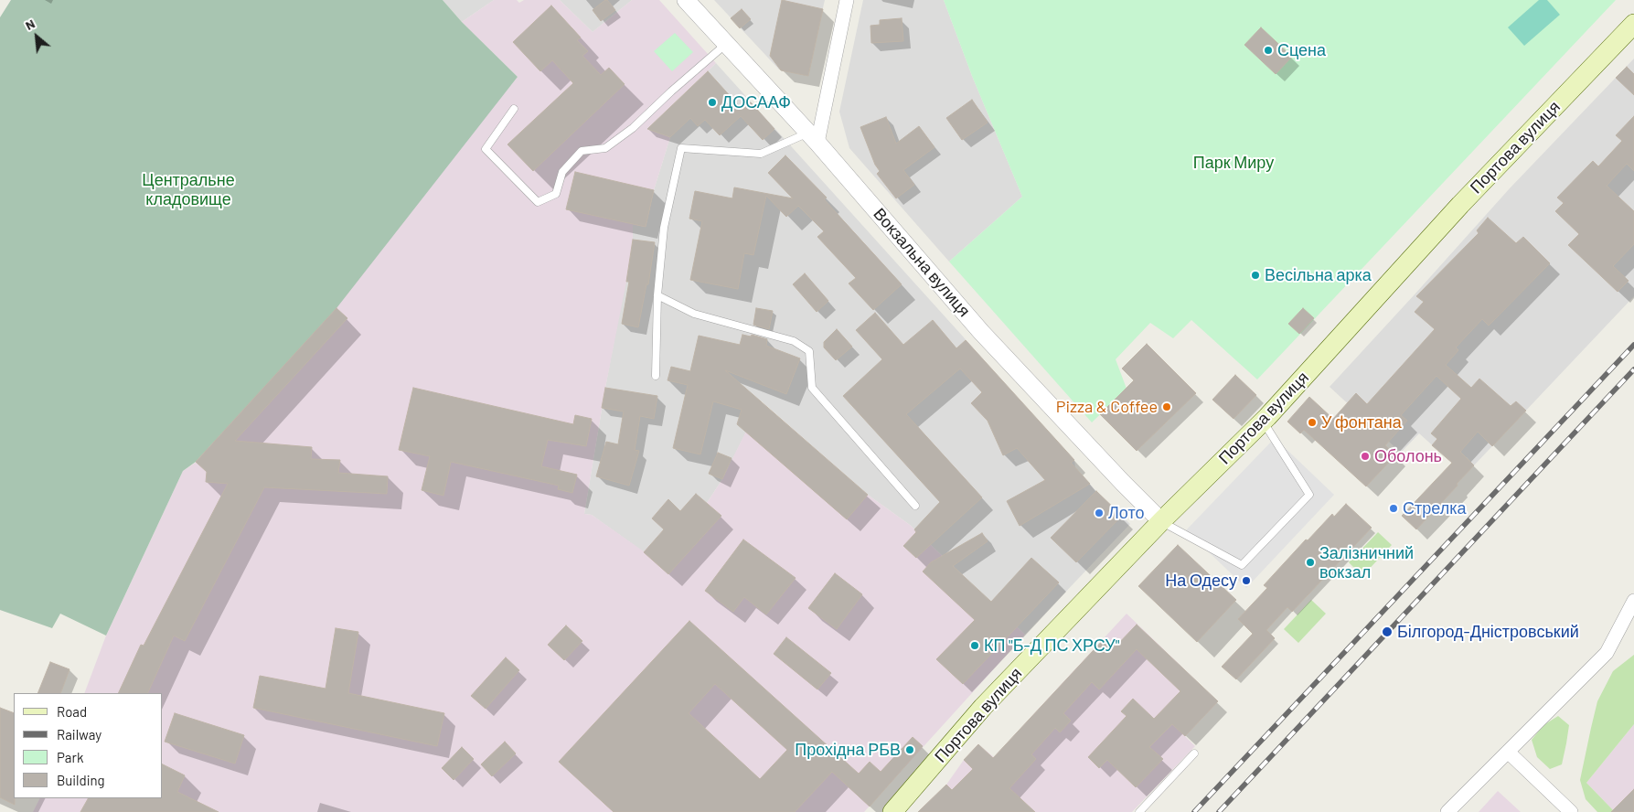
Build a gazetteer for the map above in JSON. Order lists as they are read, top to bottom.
{
  "streets": {
    "main road": ["Портова вулиця"],
    "street": ["Вокзальна вулиця"]
  },
  "crossings": [
    ["Портова вулиця", "Вокзальна вулиця"]
  ],
  "parks": ["Парк Миру", "Центральне кладовище"],
  "places": [
    "Сцена",
    "ДОСААФ",
    "Весільна арка",
    "Pizza & Coffee",
    "У фонтана",
    "Оболонь",
    "Стрелка",
    "Лото",
    "Залізничний вокзал",
    "На Одесу",
    "Білгород-Дністровський",
    "КП \"Б-Д ПС ХРСУ\"",
    "Прохідна РБВ"
  ],
  "legend": [
    "Road",
    "Railway",
    "Park",
    "Building"
  ],
  "north": "top left"
}
